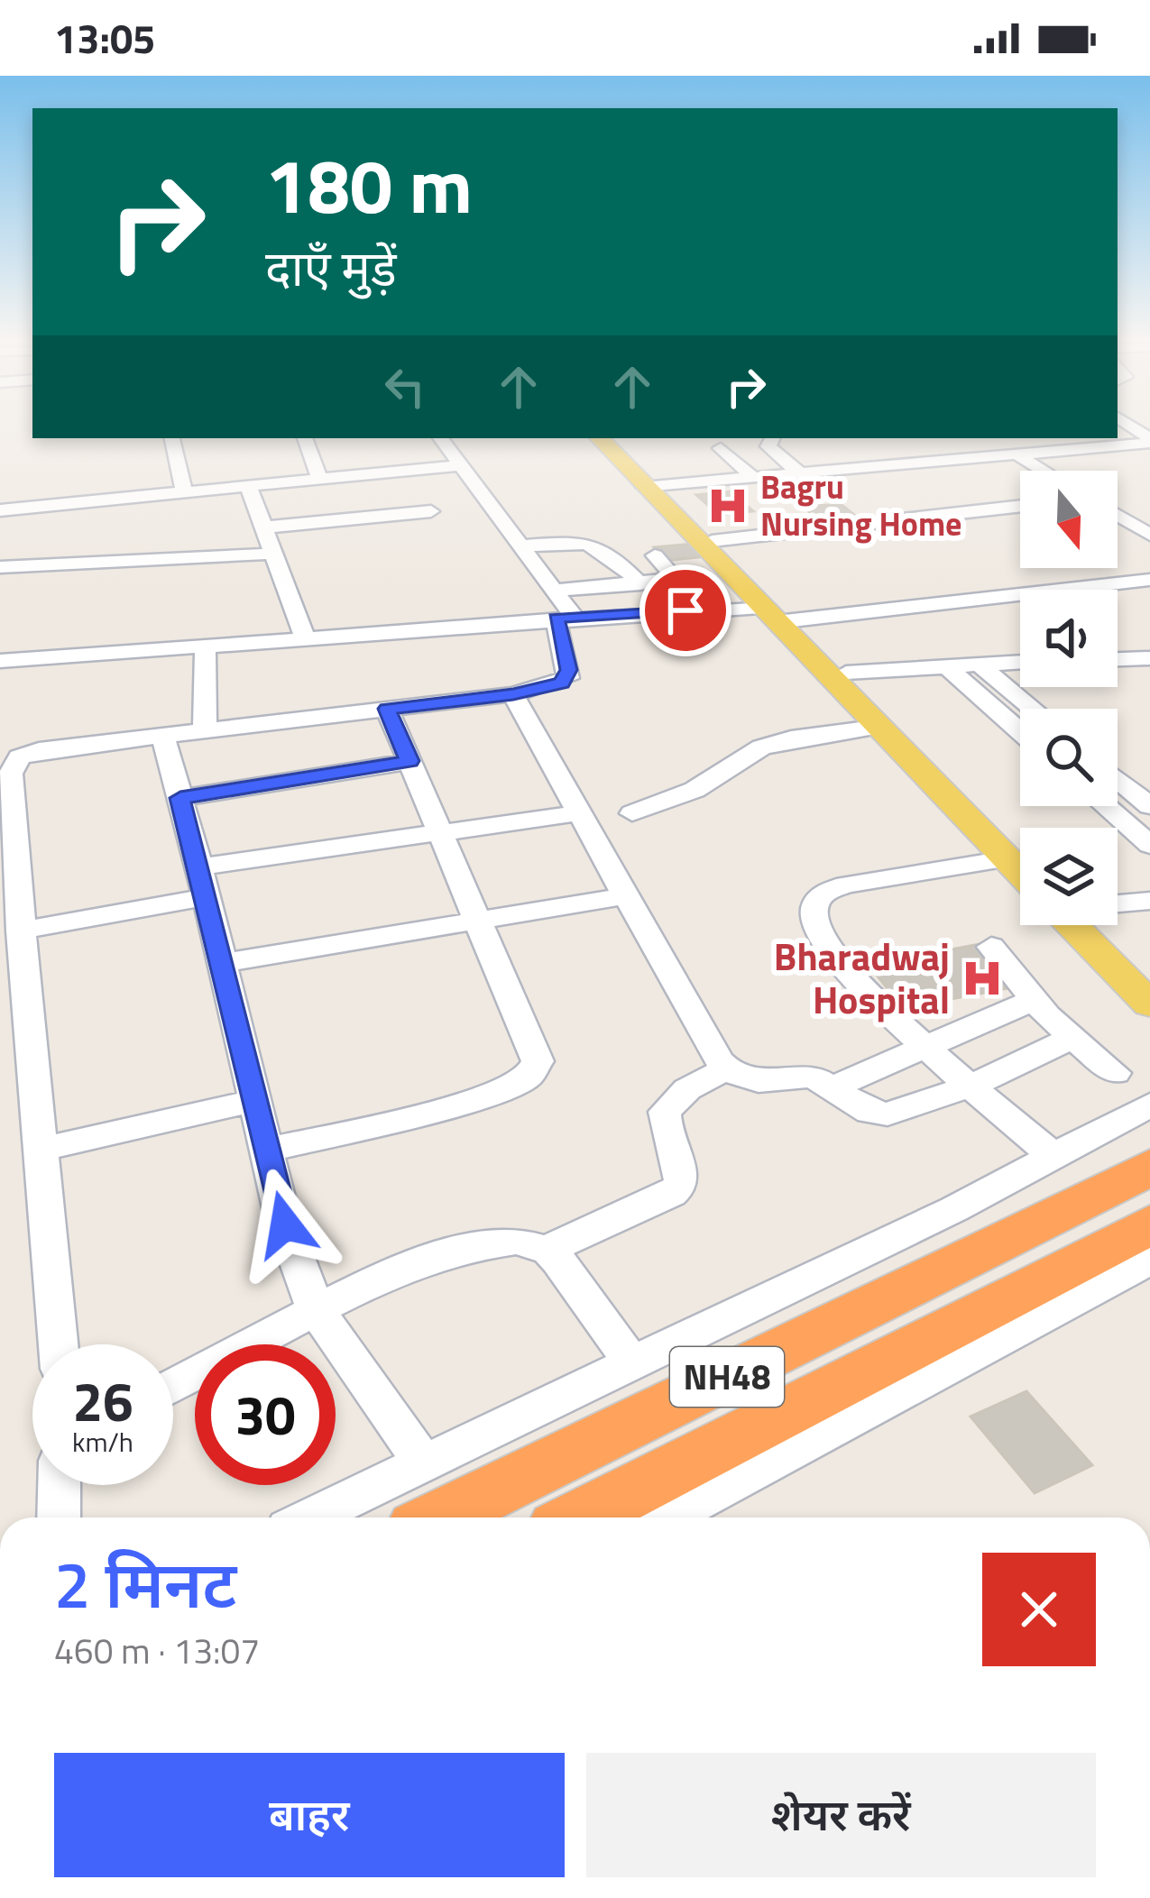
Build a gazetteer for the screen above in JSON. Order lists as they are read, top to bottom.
{
  "streets": {
    "highway": ["NH48"]
  },
  "places": {
    "hospital": ["Bagru Nursing Home", "Bharadwaj Hospital"]
  },
  "north": "bottom",
  "page": {
    "status": "13:05",
    "turn": ["180 m", "दाएँ मुड़ें"],
    "speed": "26 km/h",
    "limit": "30",
    "heading": ["2 मिनट", "460 m · 13:07"],
    "buttons": ["बाहर", "शेयर करें"]
  }
}
